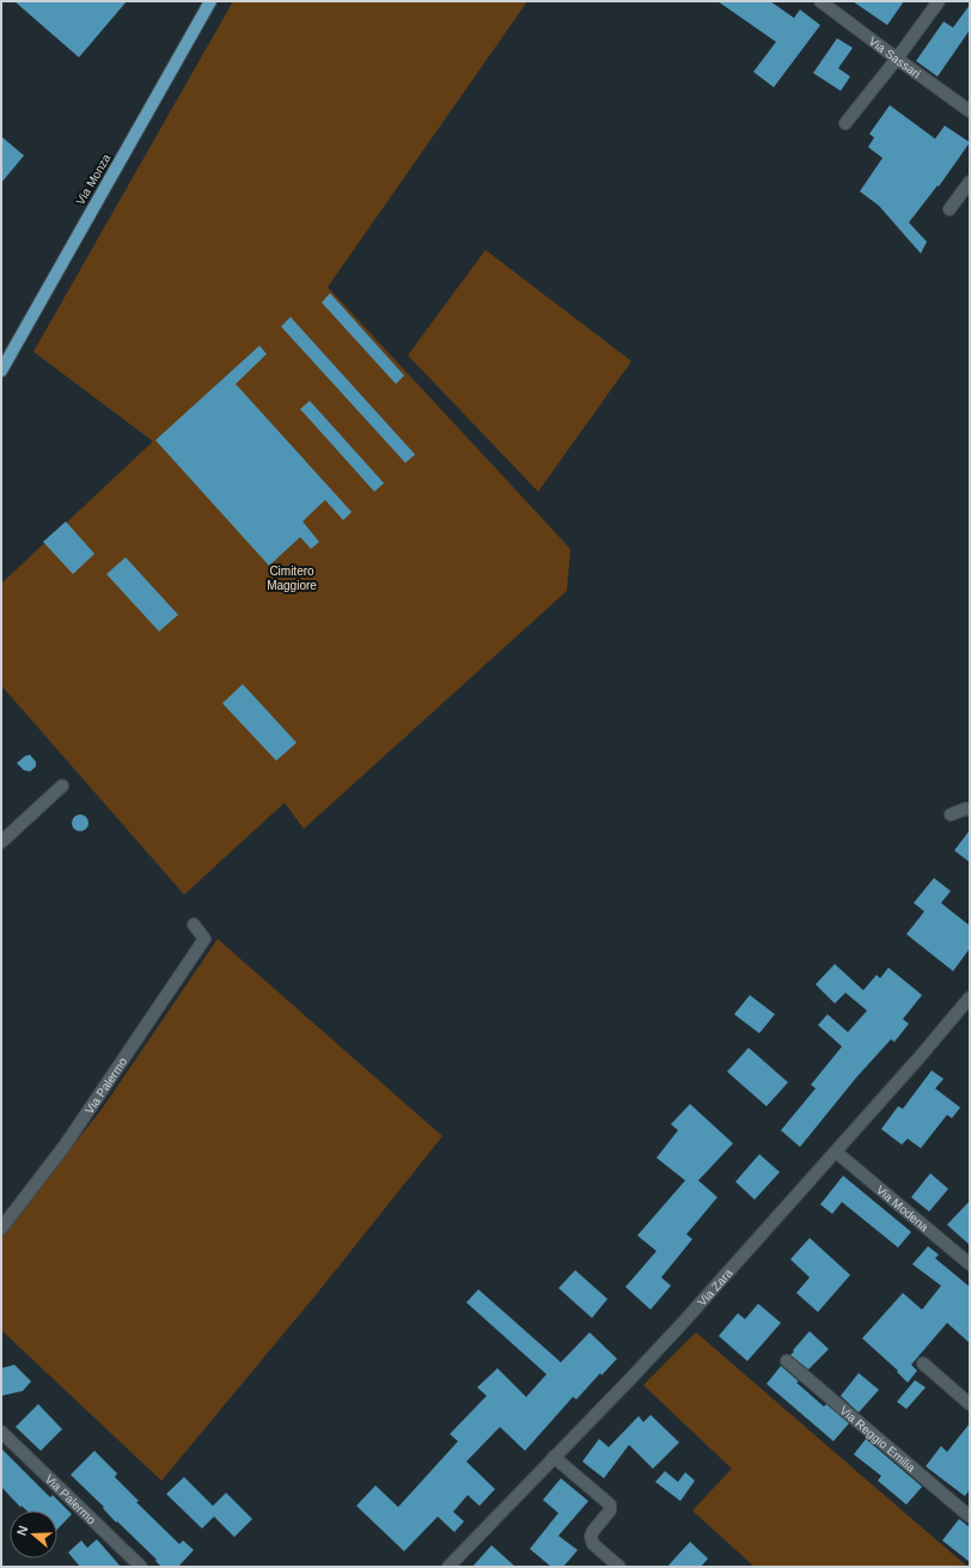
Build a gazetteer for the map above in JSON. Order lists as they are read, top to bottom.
{
  "streets": {
    "main road": ["Via Monza"],
    "street": [
      "Via Sassari",
      "Via Palermo",
      "Via Modena",
      "Via Zara",
      "Via Reggio Emilia"
    ]
  },
  "crossings": [
    ["Via Modena", "Via Zara"]
  ],
  "parks": ["Cimitero Maggiore"],
  "north": "left"
}
